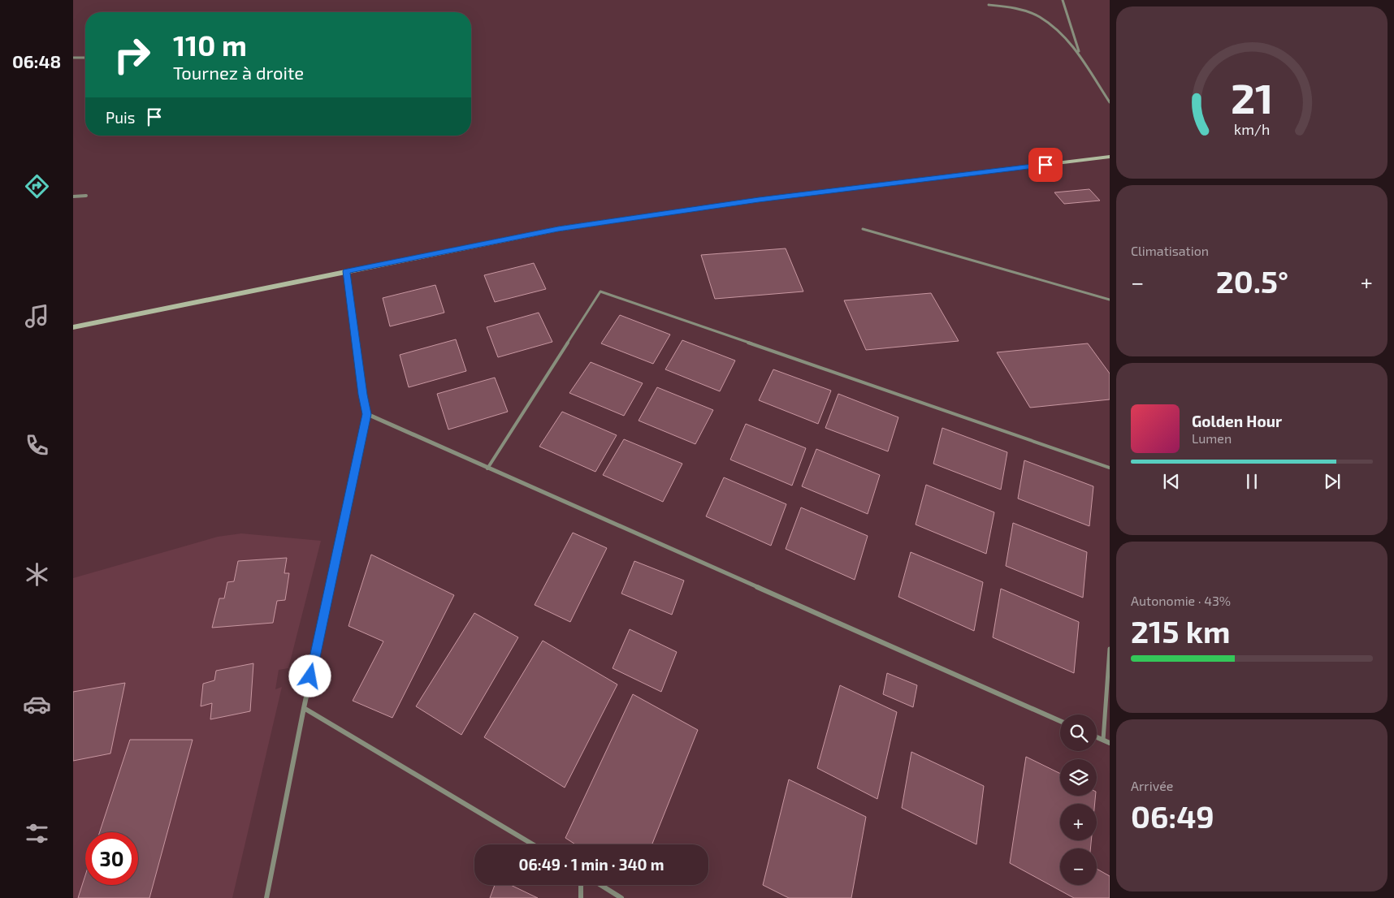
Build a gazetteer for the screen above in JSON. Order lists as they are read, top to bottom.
{
  "page": {
    "tabs": "06:48",
    "turn": ["110 m", "Tournez à droite"],
    "then": "Puis",
    "tile": [
      "Climatisation",
      ["Autonomie · 43%", "215 km"],
      ["Arrivée", "06:49"]
    ],
    "heat": ["−", "20.5°", "+"],
    "song": ["Golden Hour", "Lumen"],
    "map_buttons": ["+", "−"],
    "limit": "30",
    "trip": "06:49 · 1 min · 340 m",
    "gauge": ["21", "km/h"]
  }
}
